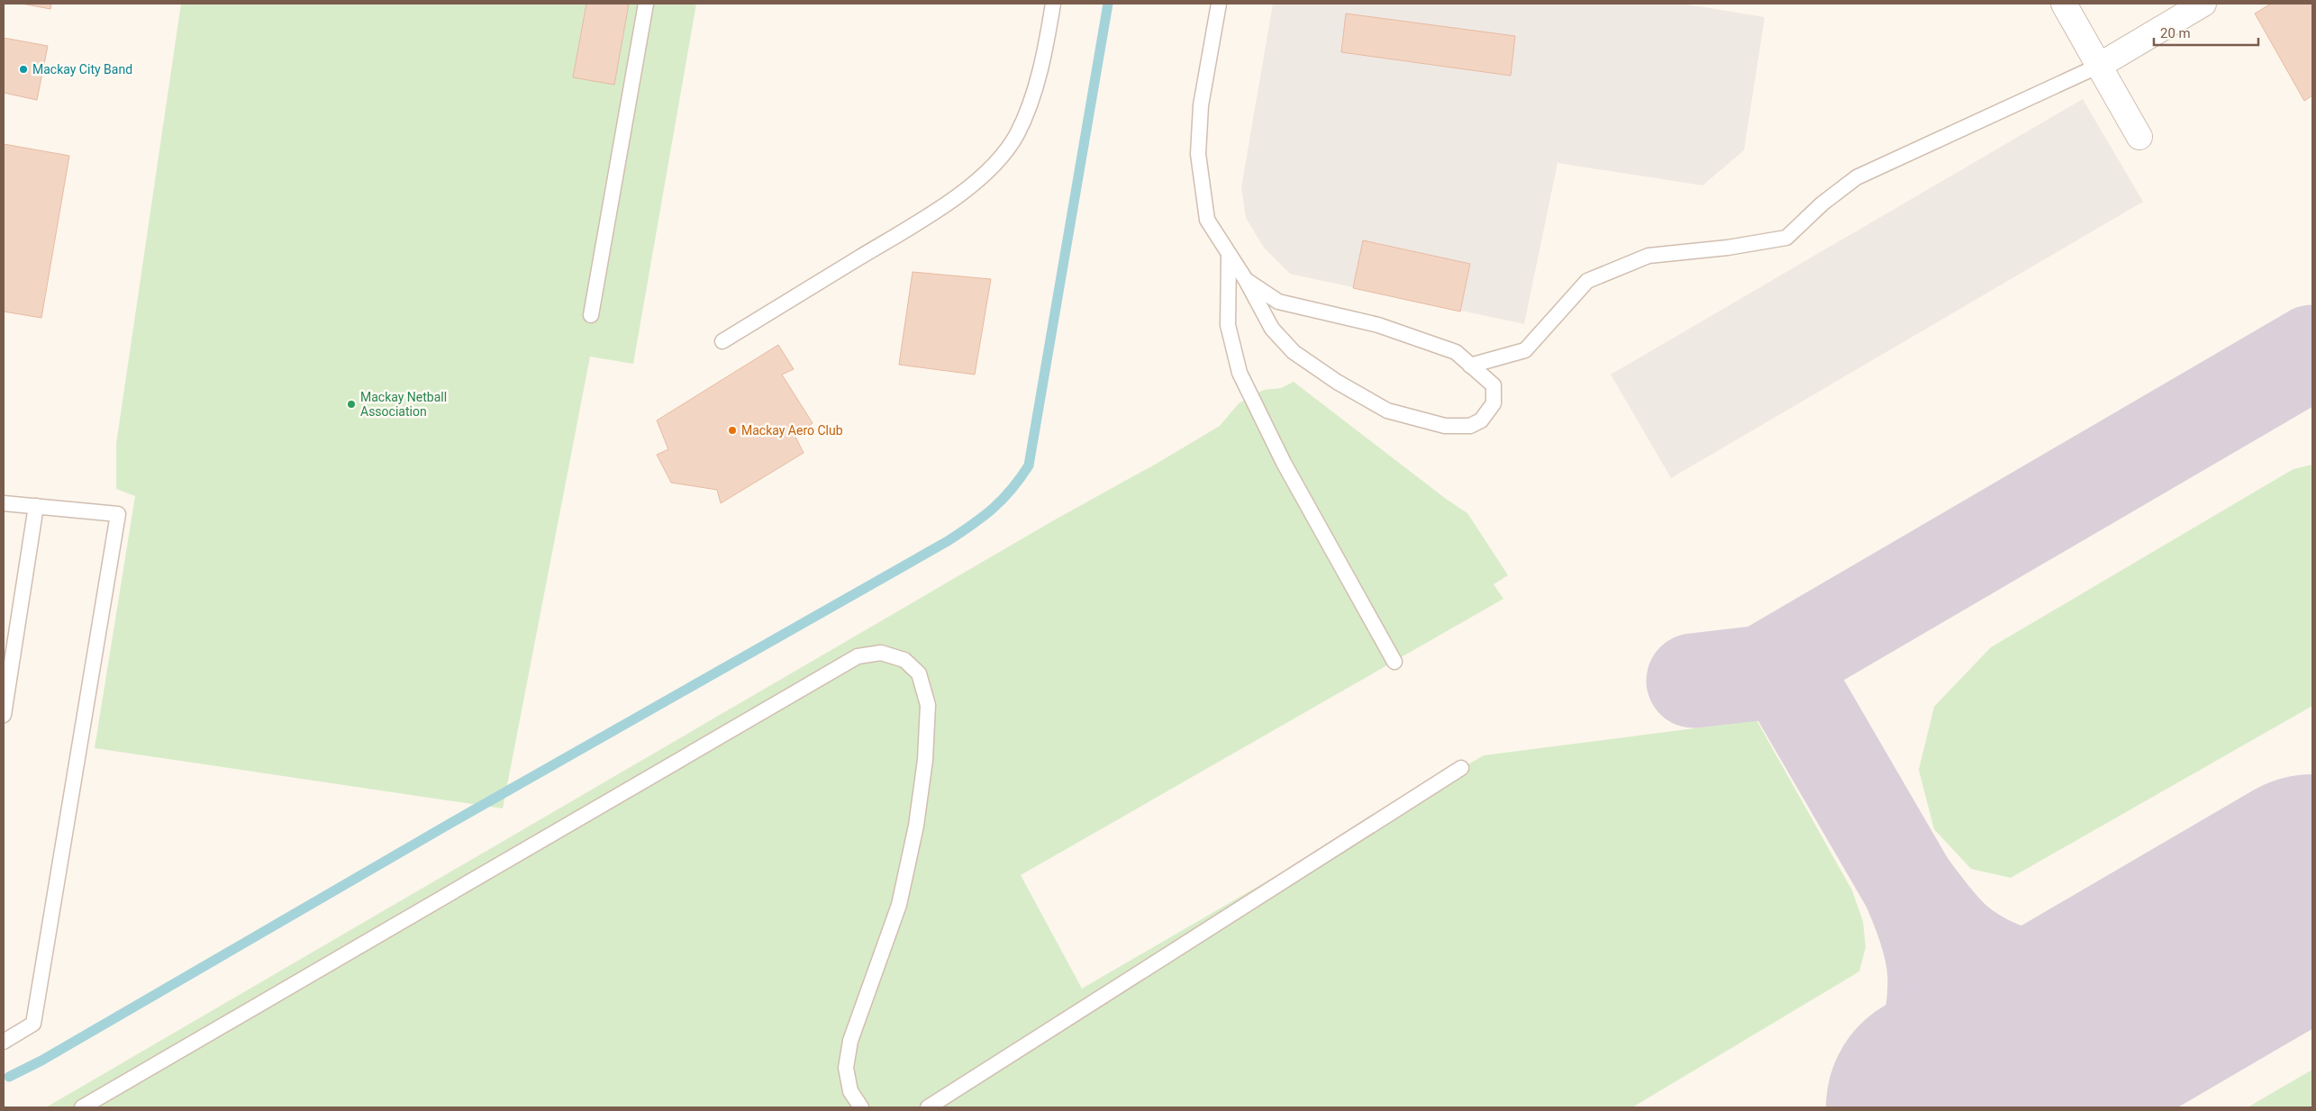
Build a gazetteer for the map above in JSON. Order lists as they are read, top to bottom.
{
  "places": ["Mackay City Band", "Mackay Netball Association", "Mackay Aero Club"],
  "scale_bar": "20 m"
}
